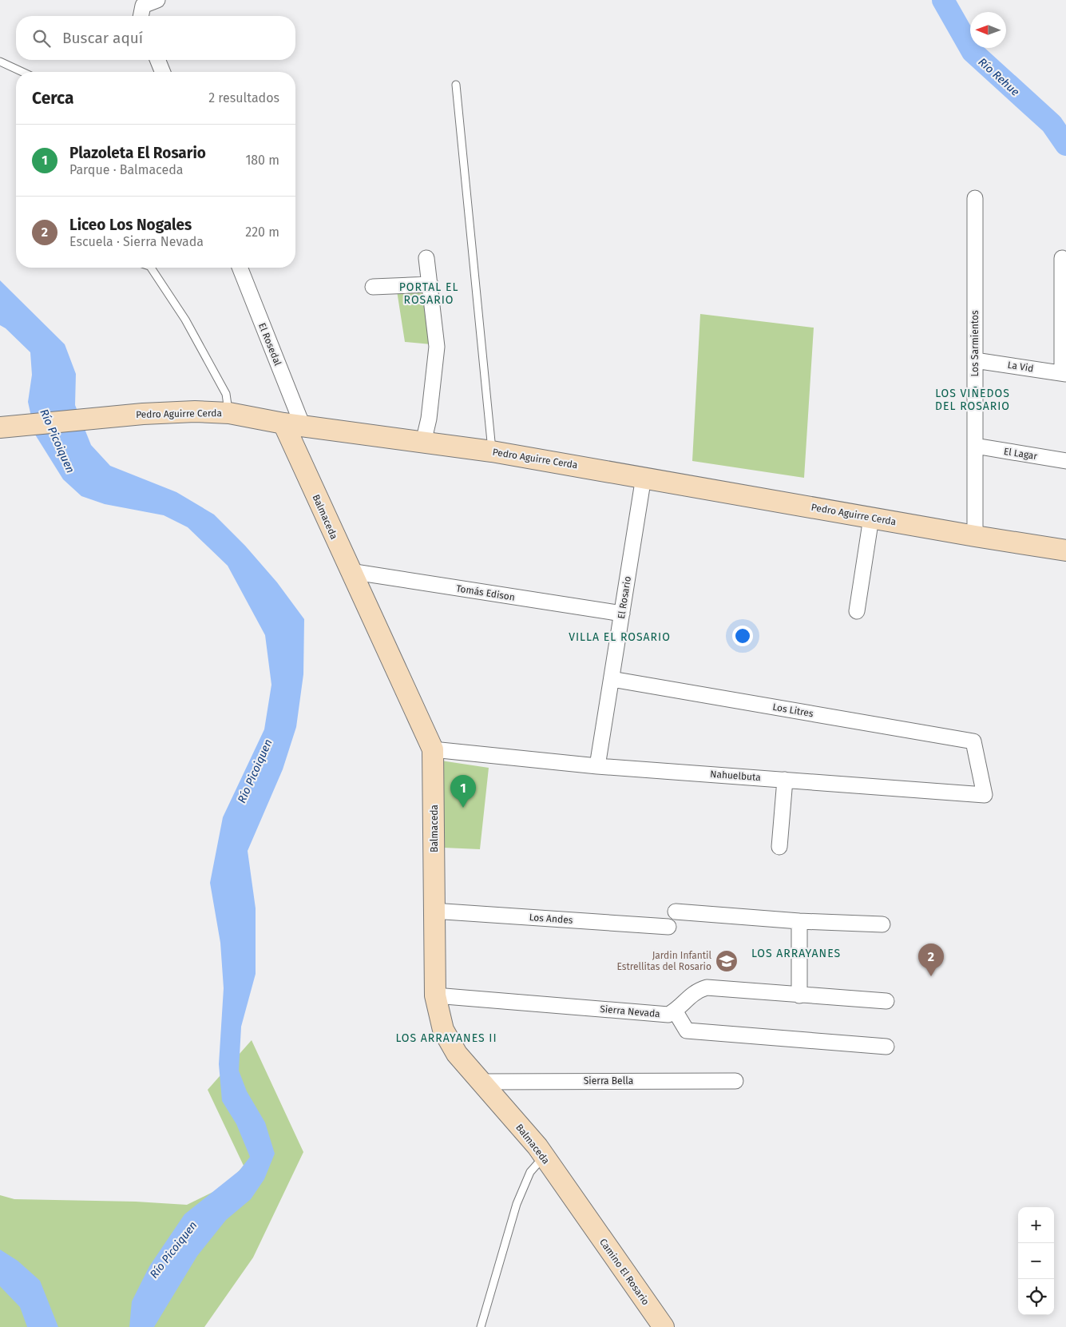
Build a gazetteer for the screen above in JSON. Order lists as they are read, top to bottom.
{
  "streets": {
    "main road": ["Pedro Aguirre Cerda", "Balmaceda", "Camino El Rosario"],
    "street": [
      "Los Sarmientos",
      "El Rosedal",
      "La Vid",
      "El Lagar",
      "Tomás Edison",
      "El Rosario",
      "Los Litres",
      "Nahuelbuta",
      "Los Andes",
      "Sierra Nevada",
      "Sierra Bella"
    ]
  },
  "crossings": [
    ["Los Sarmientos", "La Vid"],
    ["Los Sarmientos", "Pedro Aguirre Cerda"],
    ["Los Sarmientos", "El Lagar"],
    ["El Rosedal", "Pedro Aguirre Cerda"],
    ["El Rosedal", "Balmaceda"],
    ["Pedro Aguirre Cerda", "Balmaceda"],
    ["Pedro Aguirre Cerda", "El Rosario"],
    ["Balmaceda", "Tomás Edison"],
    ["Balmaceda", "Nahuelbuta"],
    ["Balmaceda", "Los Andes"],
    ["Balmaceda", "Sierra Nevada"],
    ["Balmaceda", "Sierra Bella"],
    ["Balmaceda", "Camino El Rosario"],
    ["Tomás Edison", "El Rosario"],
    ["El Rosario", "Los Litres"],
    ["El Rosario", "Nahuelbuta"],
    ["Los Litres", "Nahuelbuta"]
  ],
  "districts": [
    "PORTAL EL ROSARIO",
    "LOS VIÑEDOS DEL ROSARIO",
    "VILLA EL ROSARIO",
    "LOS ARRAYANES",
    "LOS ARRAYANES II"
  ],
  "water": ["Río Rehue", "Río Picoiquen"],
  "places": {
    "school or university": ["Jardin Infantil Estrellitas del Rosario"]
  },
  "north": "left",
  "page": {
    "search": "Buscar aquí",
    "heading": ["Cerca", "2 resultados"],
    "list": [
      {
        "mark": "1",
        "name": "Plazoleta El Rosario",
        "note": "Parque · Balmaceda",
        "value": "180 m"
      },
      {
        "mark": "2",
        "name": "Liceo Los Nogales",
        "note": "Escuela · Sierra Nevada",
        "value": "220 m"
      }
    ],
    "pins": ["1", "2"],
    "map_buttons": ["+", "−"]
  }
}
